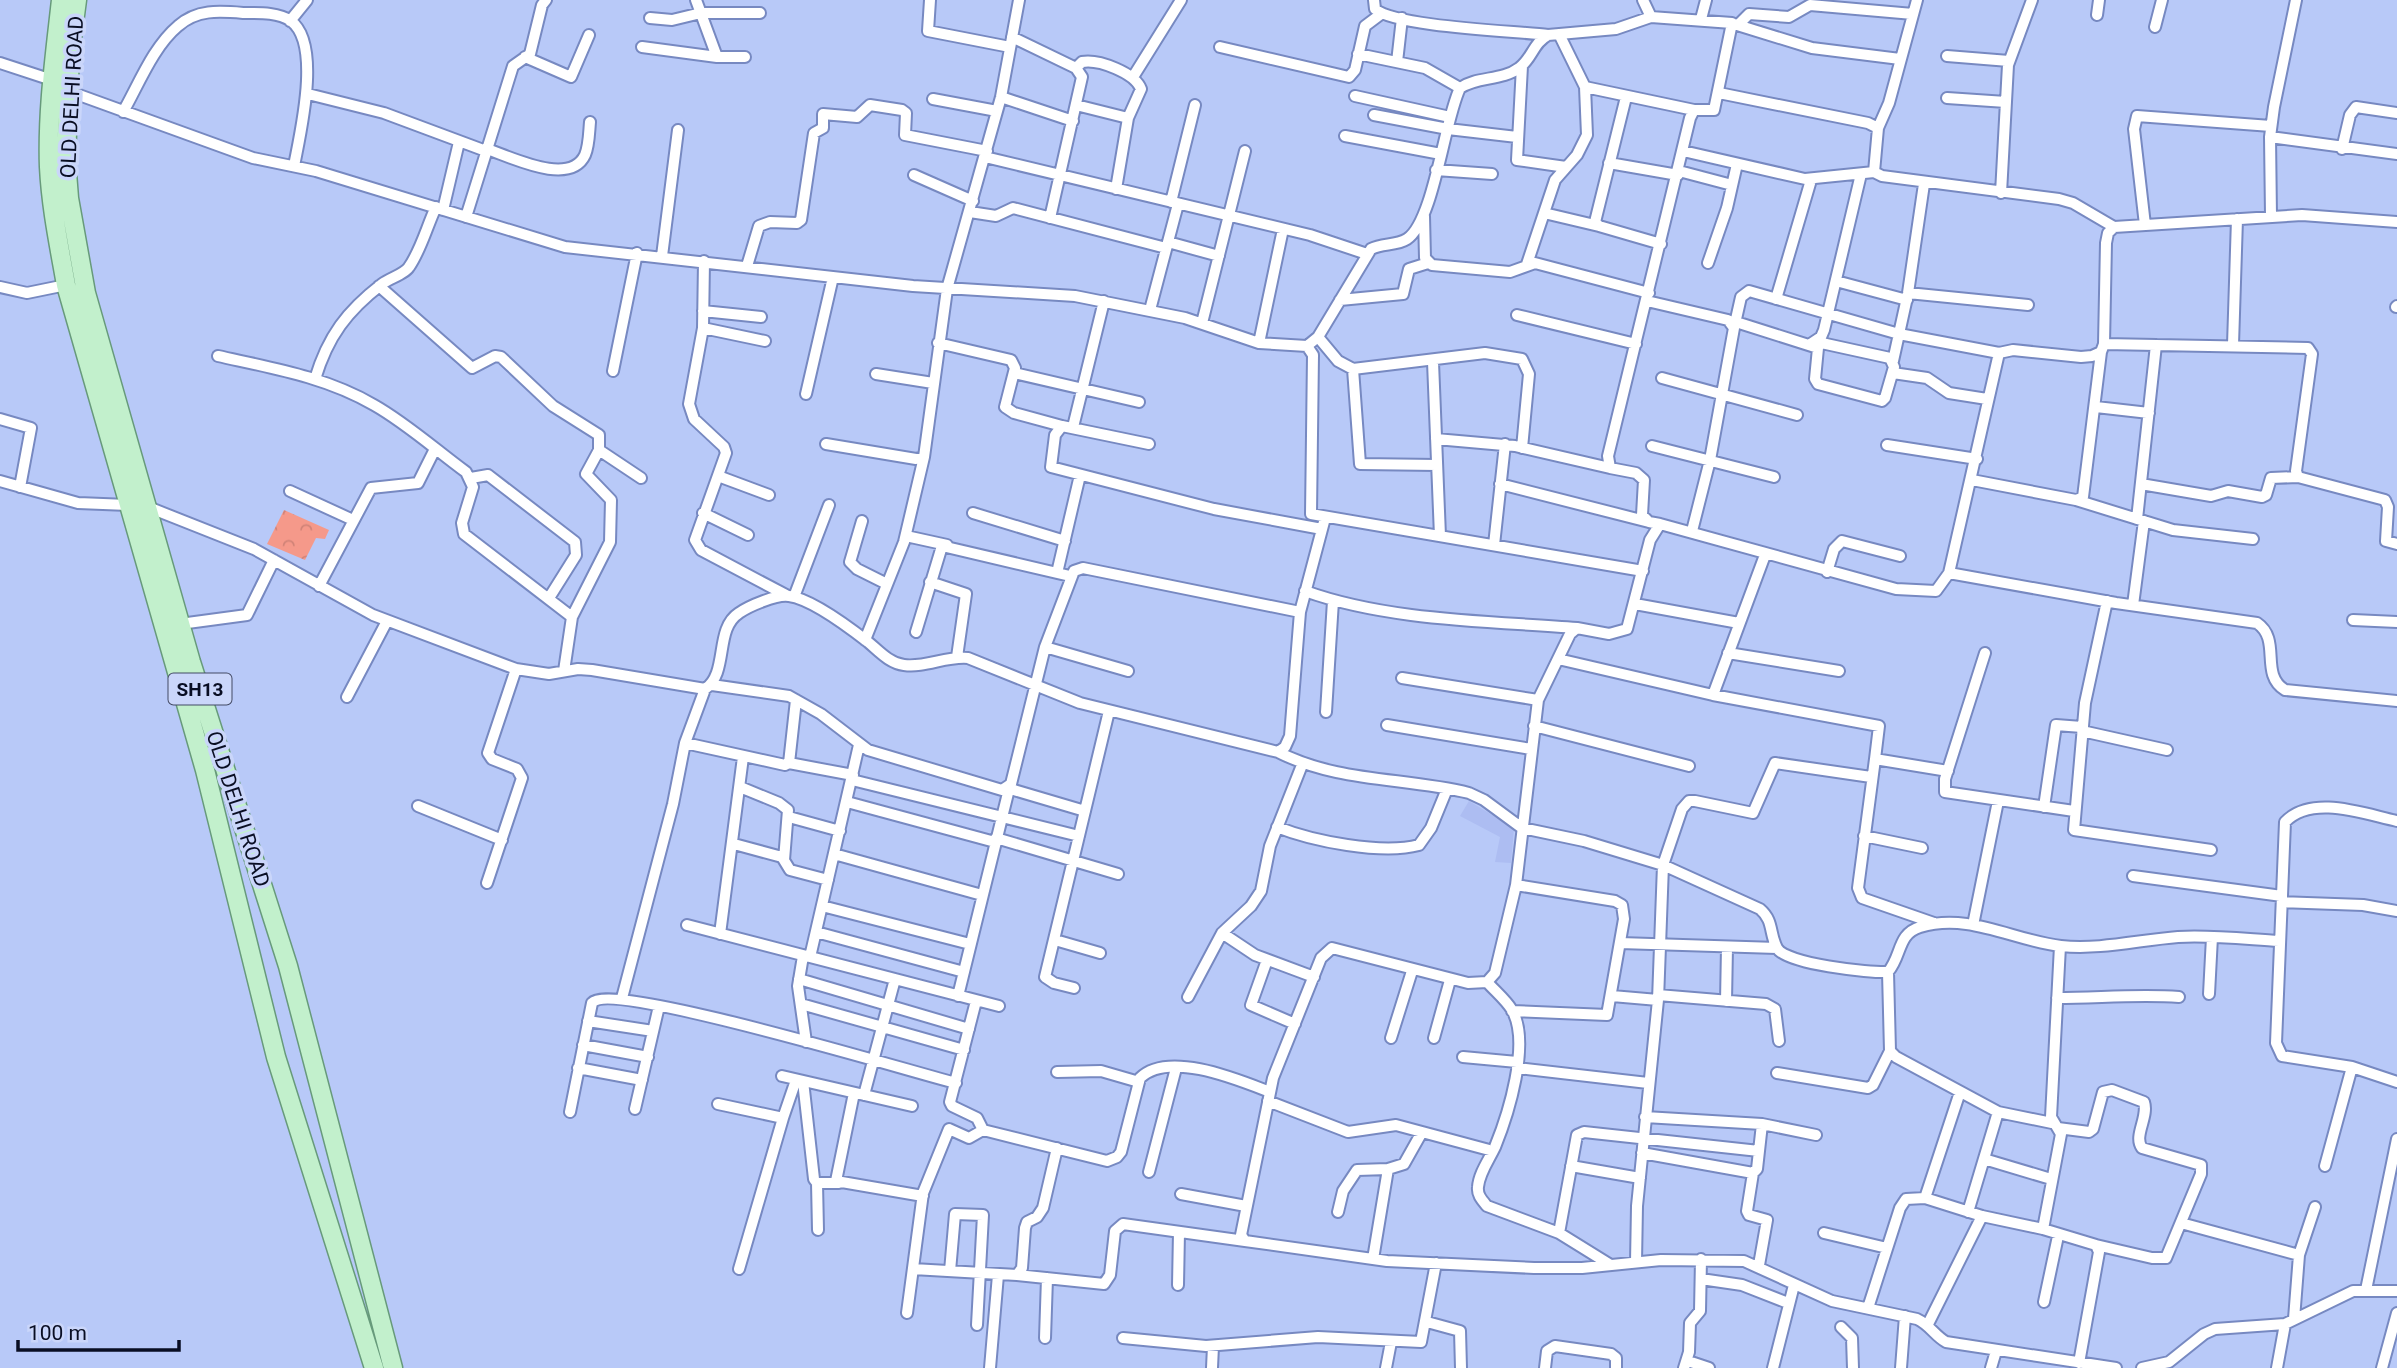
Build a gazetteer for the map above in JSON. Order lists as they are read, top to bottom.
{
  "streets": {
    "main road": ["OLD DELHI ROAD", "SH13"]
  },
  "scale_bar": "100 m"
}
